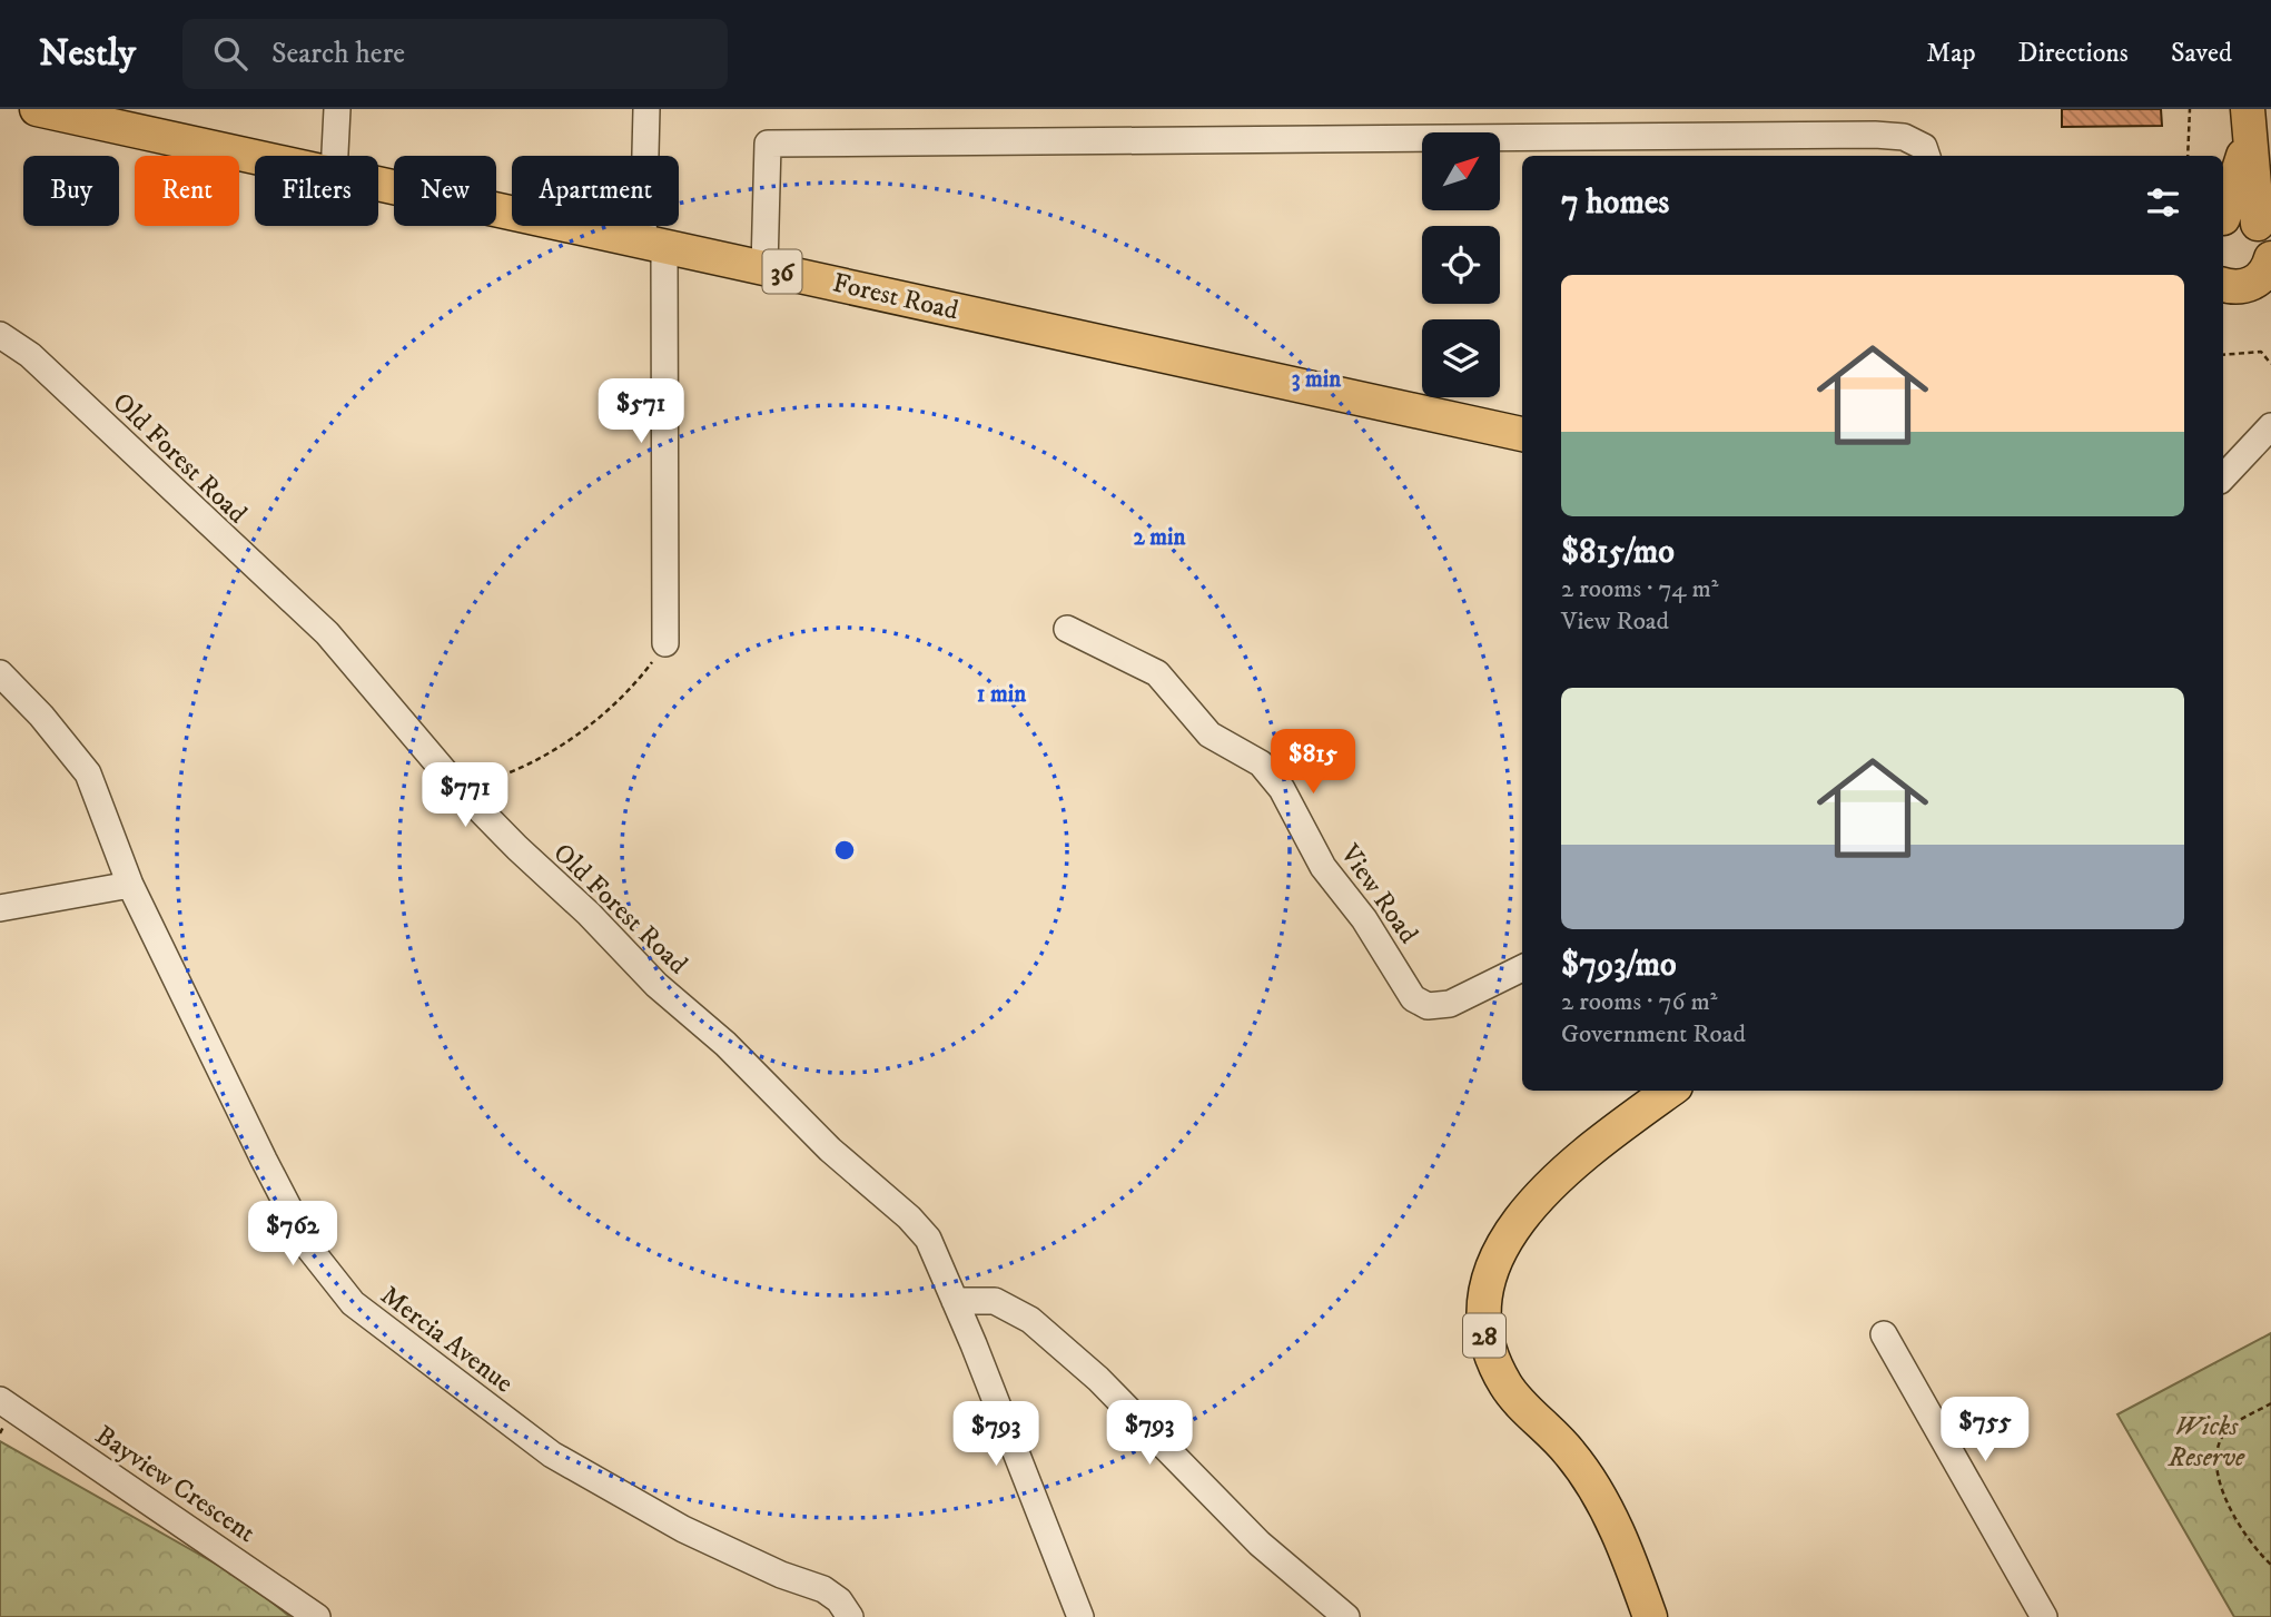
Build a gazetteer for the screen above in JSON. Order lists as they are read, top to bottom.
{
  "streets": {
    "main road": ["36", "Forest Road", "28"],
    "street": [
      "Old Forest Road",
      "View Road",
      "Mercia Avenue",
      "Bayview Crescent"
    ]
  },
  "parks": ["Wicks Reserve"],
  "north": "top right",
  "page": {
    "header": "Nestly",
    "search": "Search here",
    "nav": ["Map", "Directions", "Saved"],
    "chip": [
      "Buy",
      "Rent",
      "Filters",
      "New",
      "Apartment"
    ],
    "heading": "7 homes",
    "list": [
      {
        "name": "$815/mo",
        "note": "2 rooms · 74 m² · View Road"
      },
      {
        "name": "$793/mo",
        "note": "2 rooms · 76 m² · Government Road"
      }
    ],
    "price": [
      "$571",
      "$815",
      "$771",
      "$762",
      "$755",
      "$793",
      "$793"
    ]
  },
  "rings": ["3 min", "2 min", "1 min"]
}
